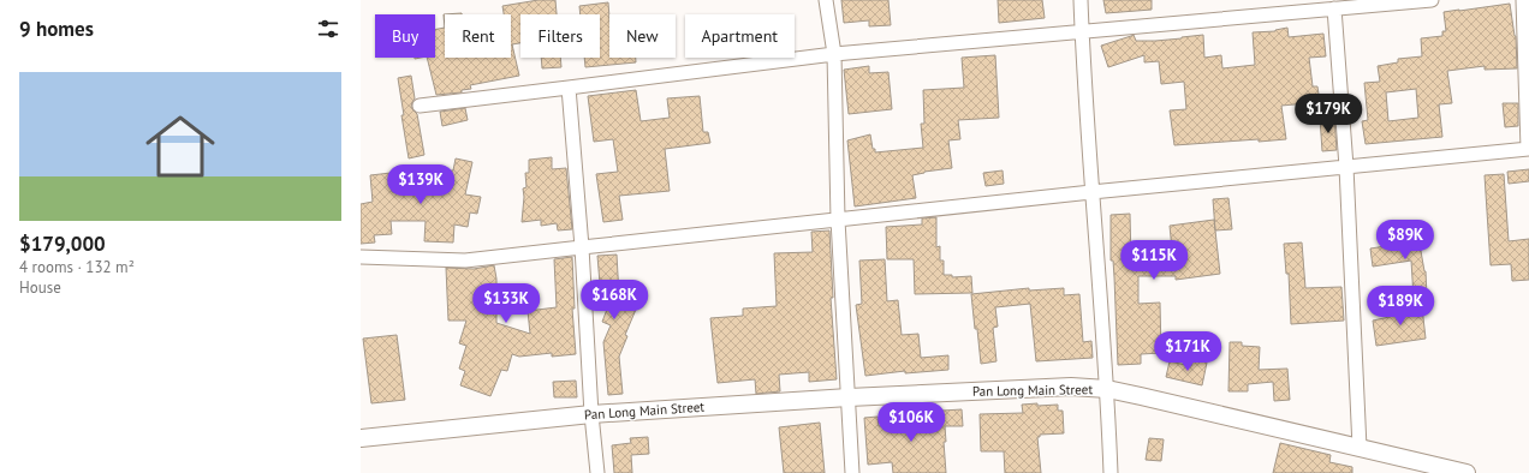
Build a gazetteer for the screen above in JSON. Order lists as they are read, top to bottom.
{
  "streets": {
    "street": ["Pan Long Main Street"]
  },
  "page": {
    "heading": "9 homes",
    "chip": [
      "Buy",
      "Rent",
      "Filters",
      "New",
      "Apartment"
    ],
    "list": [
      {
        "name": "$179,000",
        "note": "4 rooms · 132 m² · House"
      }
    ],
    "price": [
      "$179K",
      "$139K",
      "$89K",
      "$115K",
      "$168K",
      "$133K",
      "$189K",
      "$171K",
      "$106K"
    ]
  }
}
